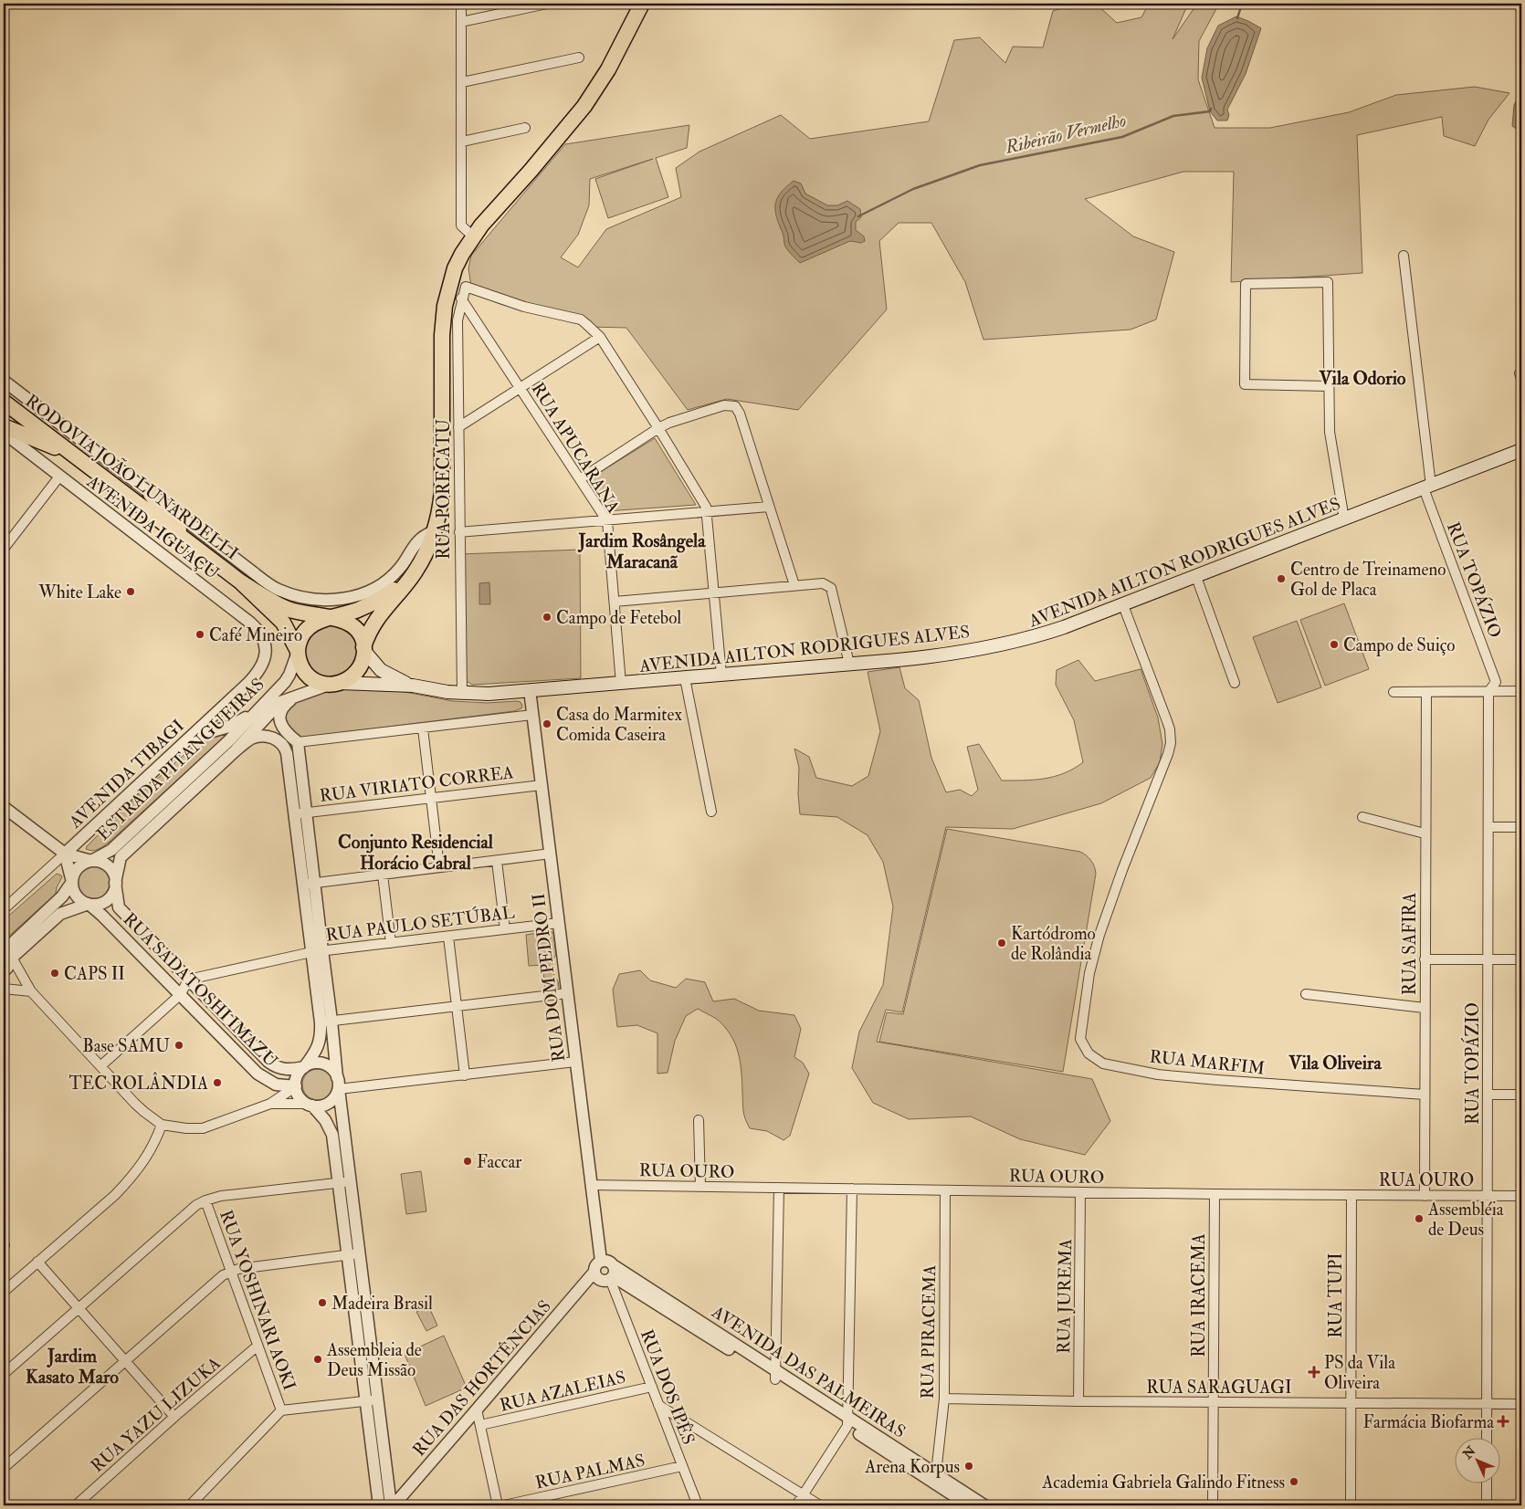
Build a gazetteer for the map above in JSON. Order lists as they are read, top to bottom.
{
  "streets": {
    "highway": ["RODOVIA JOÃO LUNARDELLI"],
    "main road": ["AVENIDA AILTON RODRIGUES ALVES"],
    "street": [
      "RUA APUCARANA",
      "RUA PORECATU",
      "AVENIDA IGUAÇU",
      "RUA TOPÁZIO",
      "ESTRADA PITANGUEIRAS",
      "AVENIDA TIBAGI",
      "RUA VIRIATO CORREA",
      "RUA PAULO SETÚBAL",
      "RUA SAFIRA",
      "RUA DOM PEDRO II",
      "RUA SADATOSHI IMAZU",
      "RUA MARFIM",
      "RUA OURO",
      "RUA IRACEMA",
      "RUA TUPI",
      "RUA JUREMA",
      "RUA YOSHINARI AOKI",
      "RUA PIRACEMA",
      "AVENIDA DAS PALMEIRAS",
      "RUA DAS HORTÊNCIAS",
      "RUA DOS IPÊS",
      "RUA SARAGUAGI",
      "RUA AZALEIAS",
      "RUA YAZU LIZUKA",
      "RUA PALMAS"
    ]
  },
  "crossings": [
    ["RUA APUCARANA", "RUA PORECATU"],
    ["RUA APUCARANA", "AVENIDA AILTON RODRIGUES ALVES"],
    ["RODOVIA JOÃO LUNARDELLI", "ESTRADA PITANGUEIRAS"],
    ["RUA PORECATU", "AVENIDA AILTON RODRIGUES ALVES"],
    ["AVENIDA IGUAÇU", "AVENIDA TIBAGI"],
    ["AVENIDA AILTON RODRIGUES ALVES", "RUA TOPÁZIO"],
    ["AVENIDA AILTON RODRIGUES ALVES", "RUA DOM PEDRO II"],
    ["AVENIDA AILTON RODRIGUES ALVES", "RUA MARFIM"],
    ["RUA TOPÁZIO", "RUA OURO"],
    ["RUA TOPÁZIO", "RUA SARAGUAGI"],
    ["ESTRADA PITANGUEIRAS", "RUA SADATOSHI IMAZU"],
    ["RUA VIRIATO CORREA", "RUA DOM PEDRO II"],
    ["RUA PAULO SETÚBAL", "RUA DOM PEDRO II"],
    ["RUA PAULO SETÚBAL", "RUA SADATOSHI IMAZU"],
    ["RUA SAFIRA", "RUA MARFIM"],
    ["RUA SAFIRA", "RUA OURO"],
    ["RUA DOM PEDRO II", "RUA OURO"],
    ["RUA DOM PEDRO II", "RUA DAS HORTÊNCIAS"],
    ["RUA OURO", "RUA IRACEMA"],
    ["RUA OURO", "RUA TUPI"],
    ["RUA OURO", "RUA JUREMA"],
    ["RUA OURO", "RUA PIRACEMA"],
    ["RUA IRACEMA", "RUA SARAGUAGI"],
    ["RUA TUPI", "RUA SARAGUAGI"],
    ["RUA JUREMA", "RUA SARAGUAGI"],
    ["RUA YOSHINARI AOKI", "RUA YAZU LIZUKA"],
    ["RUA PIRACEMA", "AVENIDA DAS PALMEIRAS"],
    ["RUA PIRACEMA", "RUA SARAGUAGI"],
    ["AVENIDA DAS PALMEIRAS", "RUA DOS IPÊS"],
    ["RUA DOS IPÊS", "RUA AZALEIAS"],
    ["RUA DOS IPÊS", "RUA PALMAS"]
  ],
  "districts": [
    "Vila Odorio",
    "Jardim Rosângela Maracanã",
    "Conjunto Residencial Horácio Cabral",
    "Vila Oliveira",
    "Jardim Kasato Maro"
  ],
  "water": ["Ribeirão Vermelho"],
  "places": {
    "other": [
      "Centro de Treinameno Gol de Placa",
      "White Lake",
      "Campo de Fetebol",
      "Café Mineiro",
      "Campo de Suiço",
      "Casa do Marmitex Comida Caseira",
      "Kartódromo de Rolândia",
      "CAPS II",
      "Base SAMU",
      "TEC ROLÂNDIA",
      "Faccar",
      "Assembléia de Deus",
      "Madeira Brasil",
      "Assembleia de Deus Missão",
      "Arena Korpus",
      "Academia Gabriela Galindo Fitness"
    ],
    "health": ["PS da Vila Oliveira", "Farmácia Biofarma"]
  },
  "north": "top left"
}
